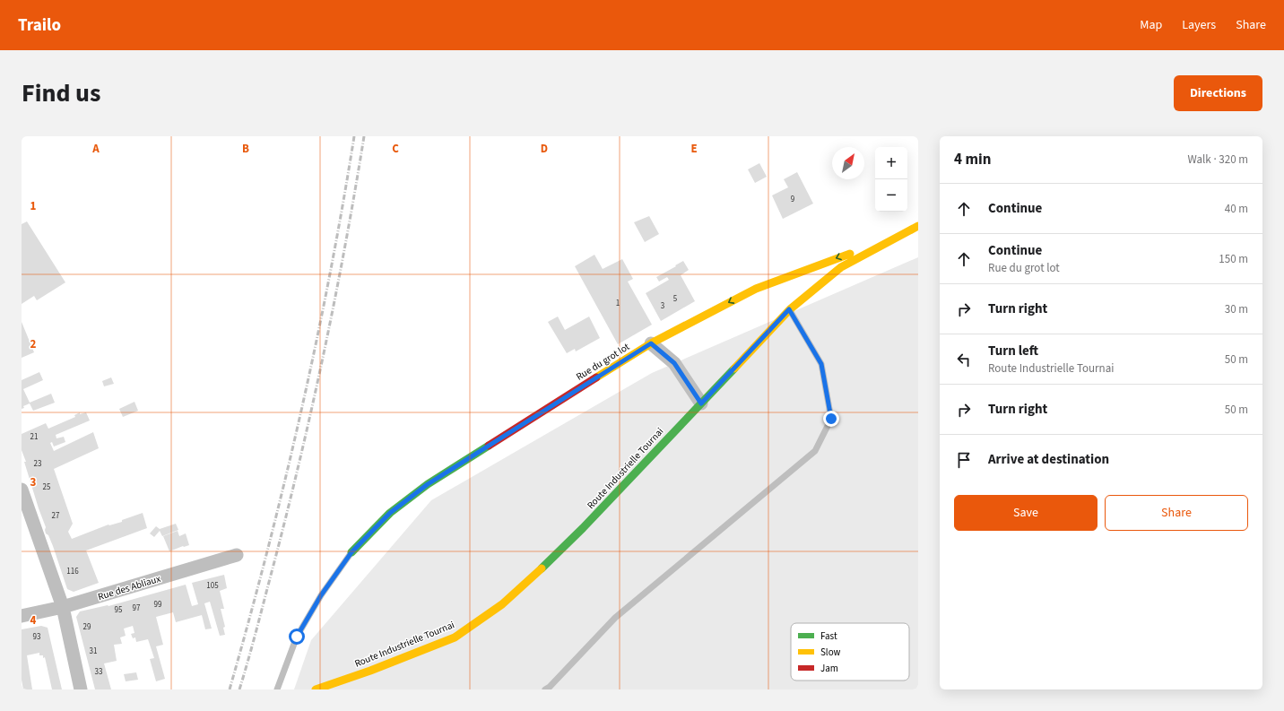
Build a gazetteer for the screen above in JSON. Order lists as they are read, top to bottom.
{
  "streets": {
    "main road": ["Rue du grot lot", "Route Industrielle Tournai"],
    "street": ["Rue des Abliaux"]
  },
  "crossings": [
    ["Rue du grot lot", "Route Industrielle Tournai"]
  ],
  "one_way": ["Rue du grot lot"],
  "house_numbers": [
    "9",
    "5",
    "1",
    "3",
    "21",
    "23",
    "25",
    "27",
    "116",
    "105",
    "99",
    "97",
    "95",
    "29",
    "93",
    "31",
    "33"
  ],
  "legend": ["Fast", "Slow", "Jam"],
  "north": "top right",
  "page": {
    "header": "Trailo",
    "nav": ["Map", "Layers", "Share"],
    "title": "Find us",
    "buttons": [
      "Directions",
      ["Save", "Share"]
    ],
    "heading": ["4 min", "Walk · 320 m"],
    "map_buttons": ["+", "−"],
    "list": [
      ["Continue", "40 m"],
      ["Continue", "Rue du grot lot", "150 m"],
      ["Turn right", "30 m"],
      ["Turn left", "Route Industrielle Tournai", "50 m"],
      ["Turn right", "50 m"],
      "Arrive at destination"
    ]
  },
  "grid": {
    "columns": [
      "A",
      "B",
      "C",
      "D",
      "E"
    ],
    "rows": [
      "1",
      "2",
      "3",
      "4"
    ]
  }
}
